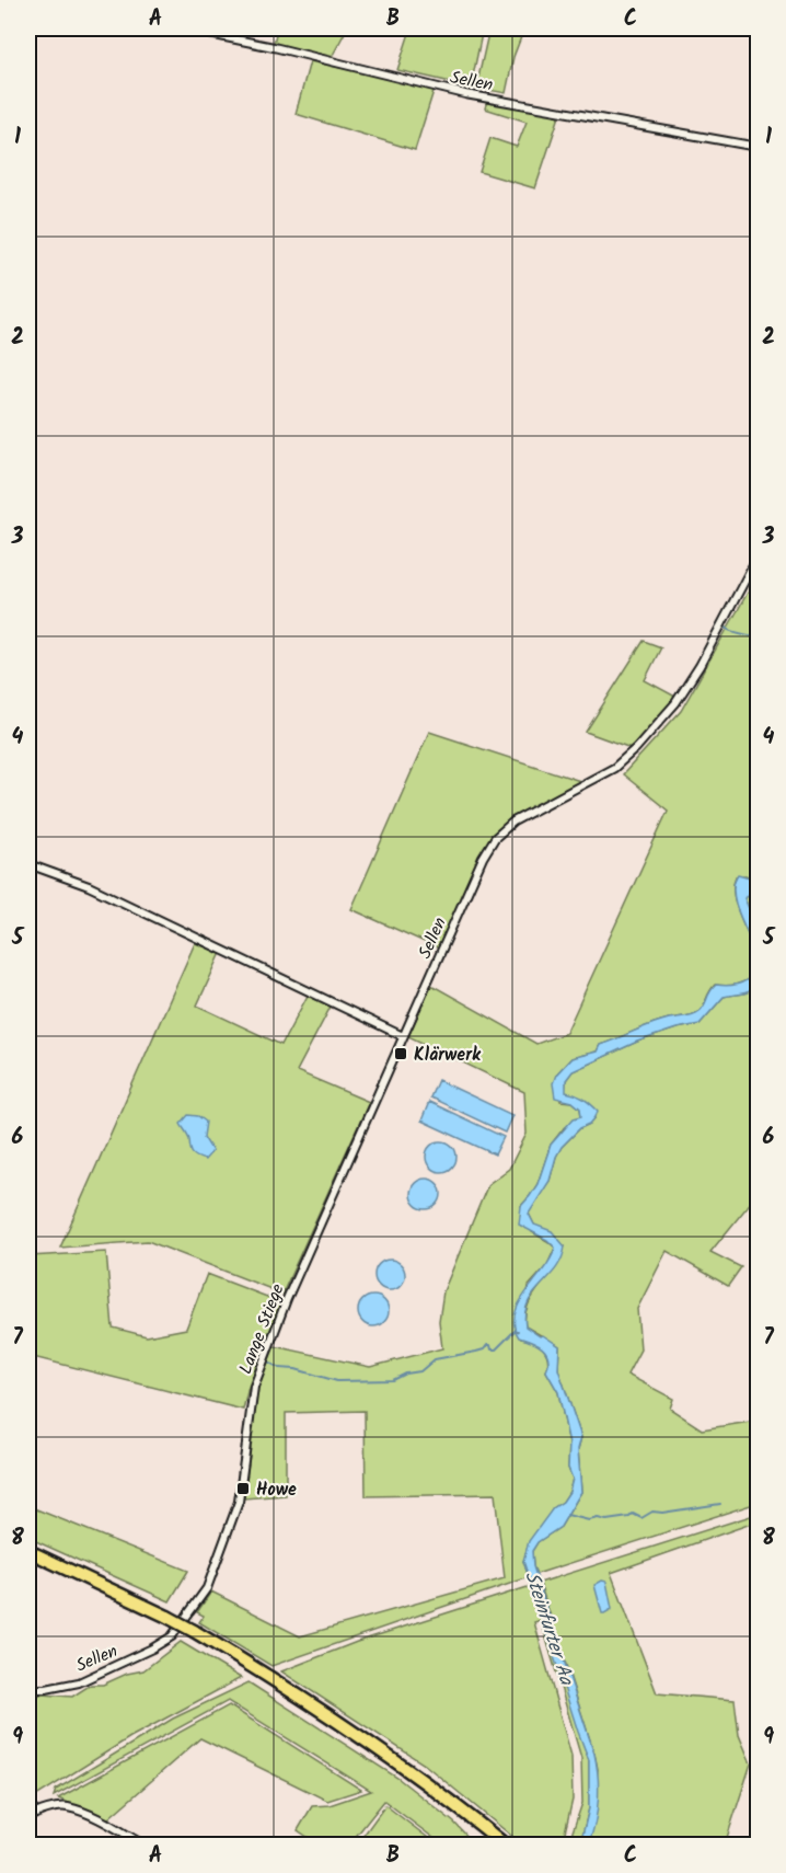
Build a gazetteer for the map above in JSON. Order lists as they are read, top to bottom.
{
  "streets": {
    "street": ["Sellen", "Lange Stiege"]
  },
  "crossings": [
    ["Sellen", "Lange Stiege"]
  ],
  "water": ["Steinfurter Aa"],
  "places": {
    "transit": ["Klärwerk", "Howe"]
  },
  "grid": {
    "columns": ["A", "B", "C"],
    "rows": [
      "1",
      "2",
      "3",
      "4",
      "5",
      "6",
      "7",
      "8",
      "9"
    ]
  }
}
